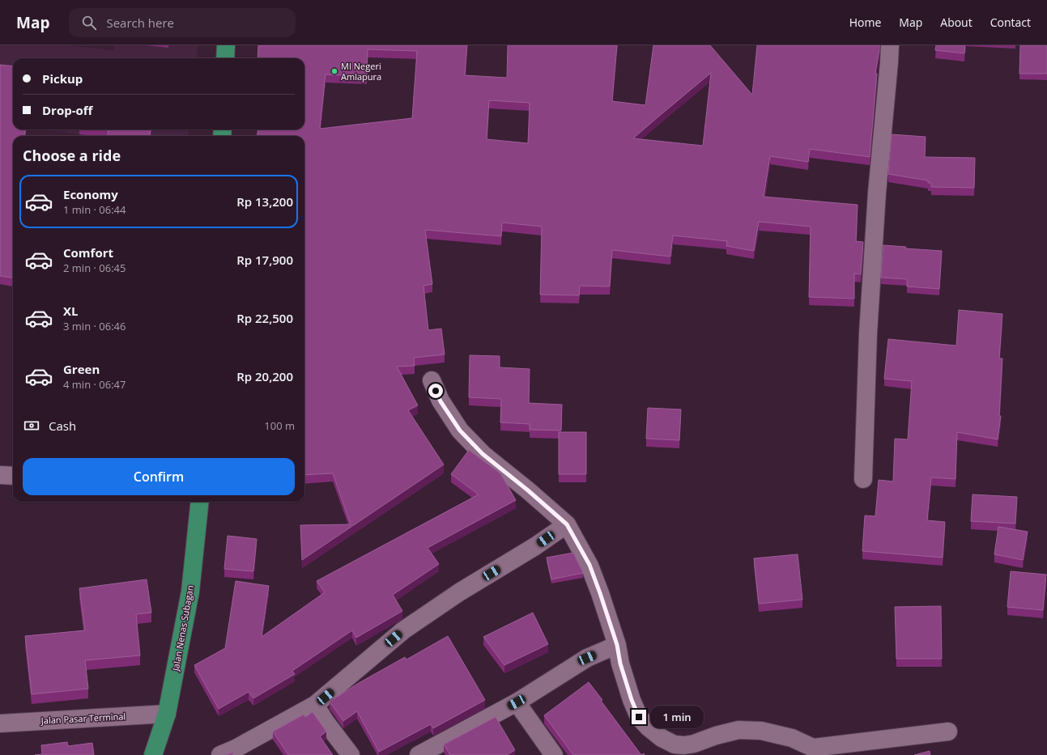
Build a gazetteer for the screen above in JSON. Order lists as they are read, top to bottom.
{
  "streets": {
    "main road": ["Jalan Nenas Subagan"],
    "street": ["Jalan Pasar Terminal"]
  },
  "crossings": [
    ["Jalan Nenas Subagan", "Jalan Pasar Terminal"]
  ],
  "places": ["MI Negeri Amlapura"],
  "page": {
    "header": "Map",
    "search": "Search here",
    "nav": [
      "Home",
      "Map",
      "About",
      "Contact"
    ],
    "banner": ["Pickup", "Drop-off"],
    "heading": "Choose a ride",
    "list": [
      {
        "name": "Economy",
        "note": "1 min · 06:44",
        "value": "Rp 13,200"
      },
      {
        "name": "Comfort",
        "note": "2 min · 06:45",
        "value": "Rp 17,900"
      },
      {
        "name": "XL",
        "note": "3 min · 06:46",
        "value": "Rp 22,500"
      },
      {
        "name": "Green",
        "note": "4 min · 06:47",
        "value": "Rp 20,200"
      }
    ],
    "pay": ["Cash", "100 m"],
    "buttons": "Confirm",
    "bubble": "1 min"
  }
}
